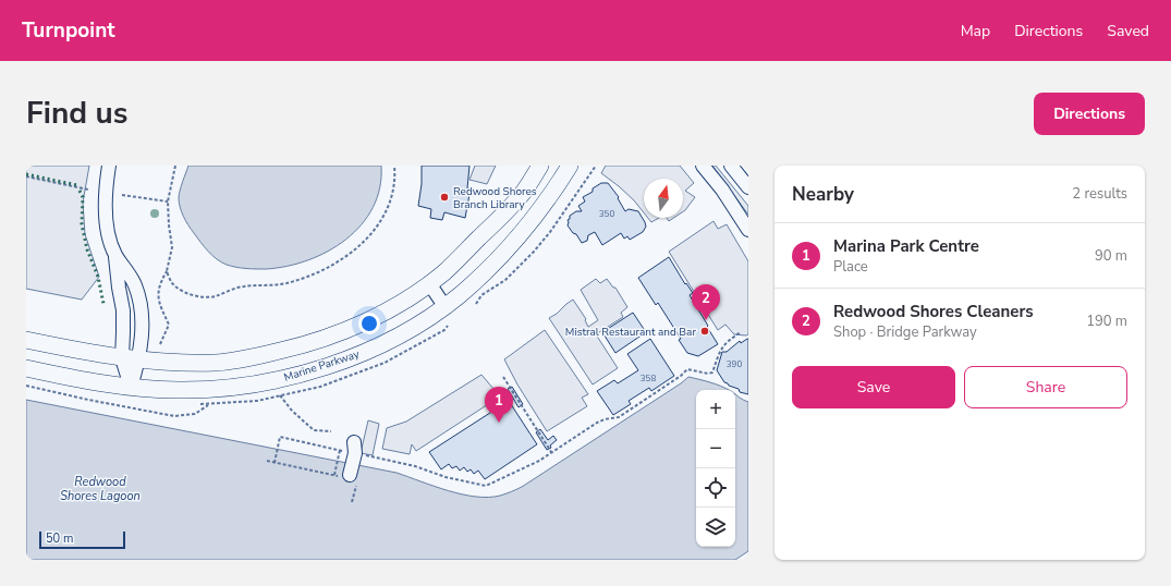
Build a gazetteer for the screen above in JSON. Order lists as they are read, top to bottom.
{
  "streets": {
    "main road": ["Marine Parkway"]
  },
  "water": ["Redwood Shores Lagoon"],
  "places": ["Redwood Shores Branch Library", "Mistral Restaurant and Bar"],
  "house_numbers": ["350", "390", "358"],
  "scale_bar": "50 m",
  "north": "top",
  "page": {
    "header": "Turnpoint",
    "nav": ["Map", "Directions", "Saved"],
    "title": "Find us",
    "buttons": [
      "Directions",
      ["Save", "Share"]
    ],
    "heading": ["Nearby", "2 results"],
    "list": [
      {
        "mark": "1",
        "name": "Marina Park Centre",
        "note": "Place",
        "value": "90 m"
      },
      {
        "mark": "2",
        "name": "Redwood Shores Cleaners",
        "note": "Shop · Bridge Parkway",
        "value": "190 m"
      }
    ],
    "pins": ["2", "1"],
    "map_buttons": ["+", "−"],
    "scale": "50 m"
  }
}
